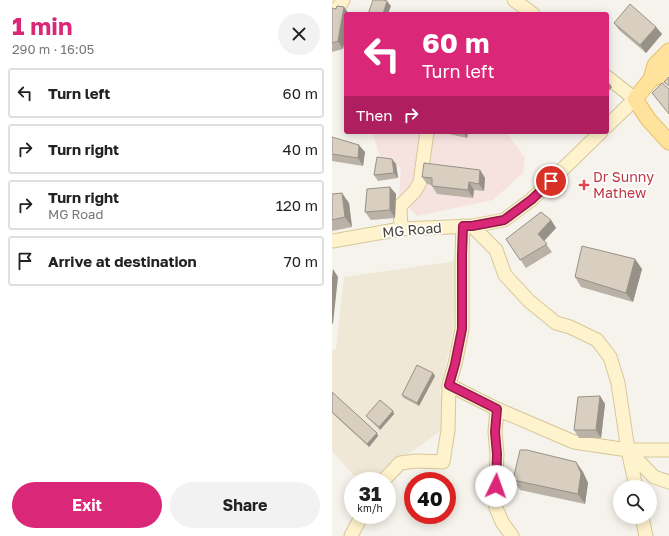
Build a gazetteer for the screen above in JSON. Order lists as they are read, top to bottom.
{
  "streets": {
    "street": ["MG Road"]
  },
  "places": {
    "health": ["Dr Sunny Mathew"]
  },
  "page": {
    "heading": ["1 min", "290 m · 16:05"],
    "turn": ["60 m", "Turn left"],
    "list": [
      {
        "name": "Turn left",
        "value": "60 m"
      },
      {
        "name": "Turn right",
        "value": "40 m"
      },
      {
        "name": "Turn right",
        "note": "MG Road",
        "value": "120 m"
      },
      {
        "name": "Arrive at destination",
        "value": "70 m"
      }
    ],
    "then": "Then",
    "speed": "31 km/h",
    "limit": "40",
    "buttons": ["Exit", "Share"]
  }
}
